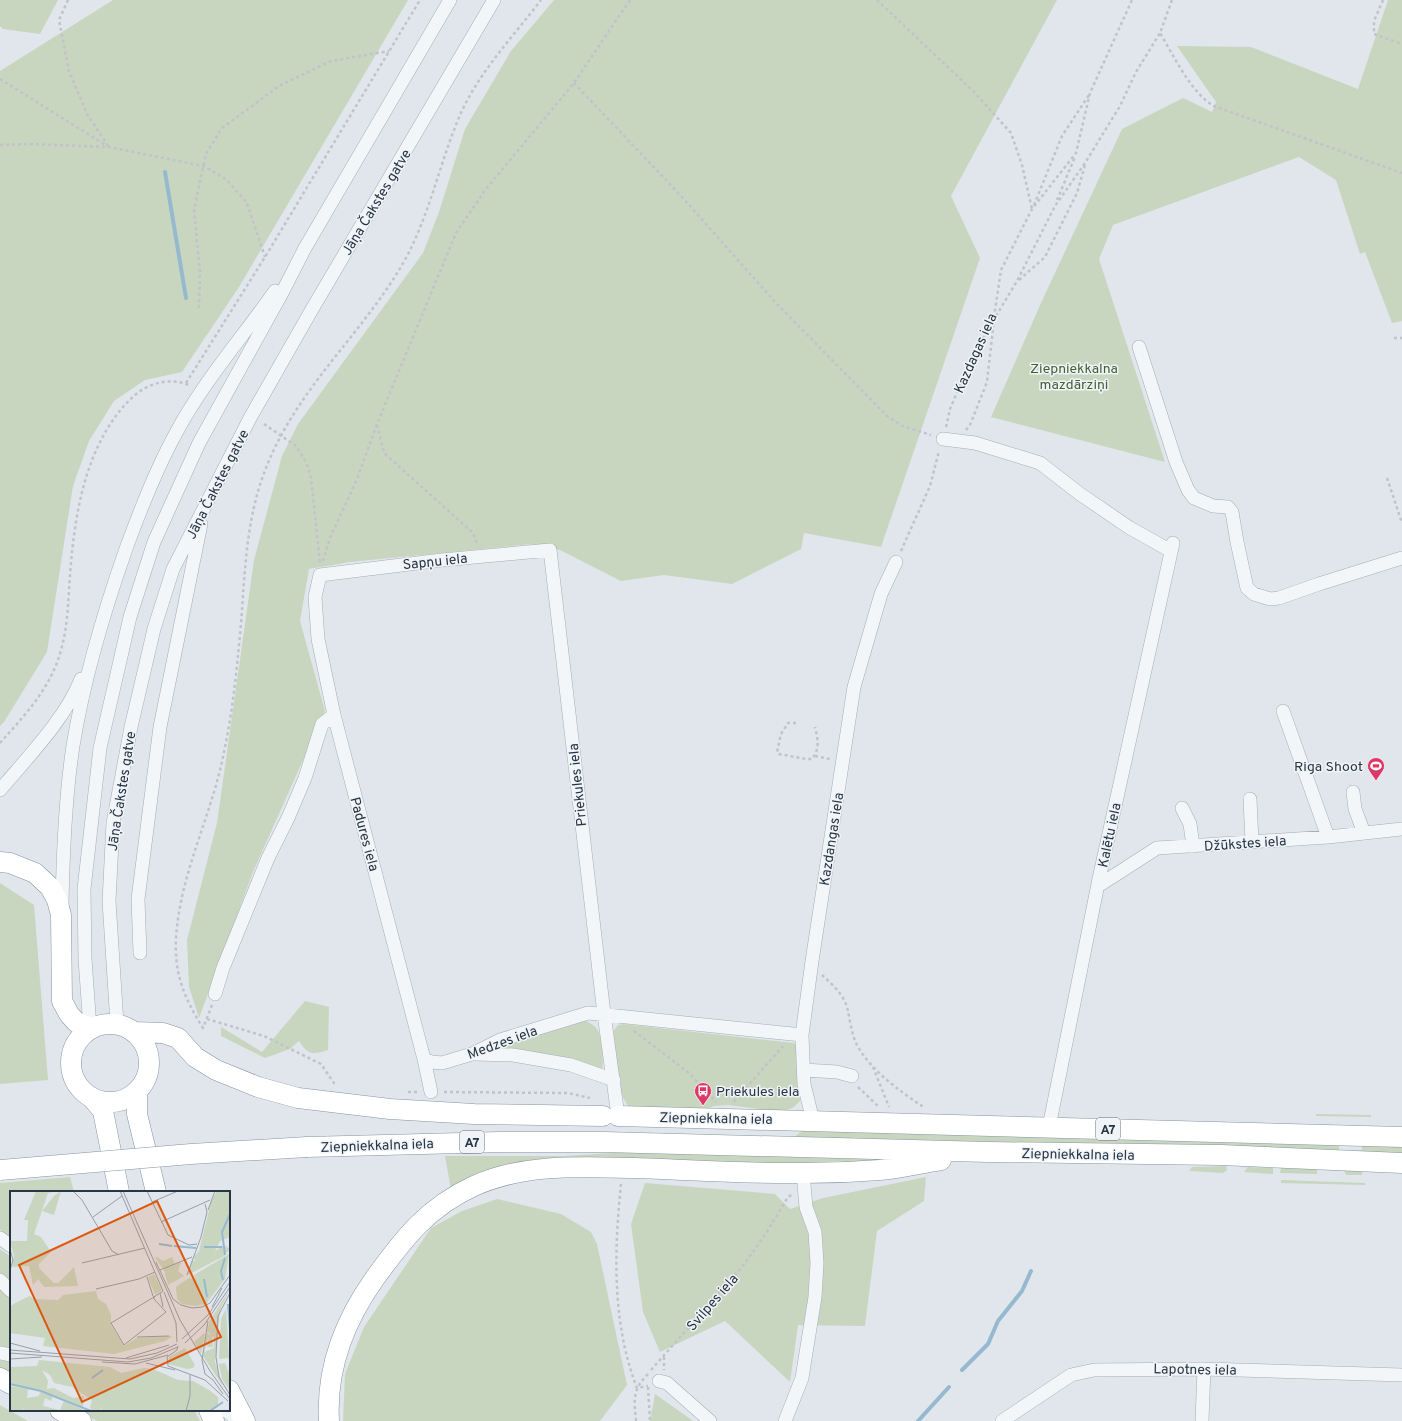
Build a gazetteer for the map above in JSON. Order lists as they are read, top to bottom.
{
  "streets": {
    "highway": ["Ziepniekkalna iela", "A7"],
    "street": [
      "Jāņa Čakstes gatve",
      "Sapņu iela",
      "Priekules iela",
      "Padures iela",
      "Kalētu iela",
      "Kazdangas iela",
      "Džūkstes iela",
      "Medzes iela",
      "Lapotnes iela"
    ],
    "path": ["Kazdagas iela", "Svilpes iela"]
  },
  "crossings": [
    ["Jāņa Čakstes gatve", "Ziepniekkalna iela"],
    ["Kazdagas iela", "Kazdangas iela"],
    ["Sapņu iela", "Priekules iela"],
    ["Sapņu iela", "Padures iela"],
    ["Priekules iela", "Medzes iela"],
    ["Priekules iela", "Ziepniekkalna iela"],
    ["Padures iela", "Medzes iela"],
    ["Kalētu iela", "Džūkstes iela"],
    ["Kalētu iela", "Ziepniekkalna iela"],
    ["Kazdangas iela", "Medzes iela"],
    ["Kazdangas iela", "Ziepniekkalna iela"]
  ],
  "parks": ["Ziepniekkalna mazdārziņi"],
  "places": {
    "sports": ["Riga Shoot"],
    "bus stop": ["Priekules iela"]
  }
}
